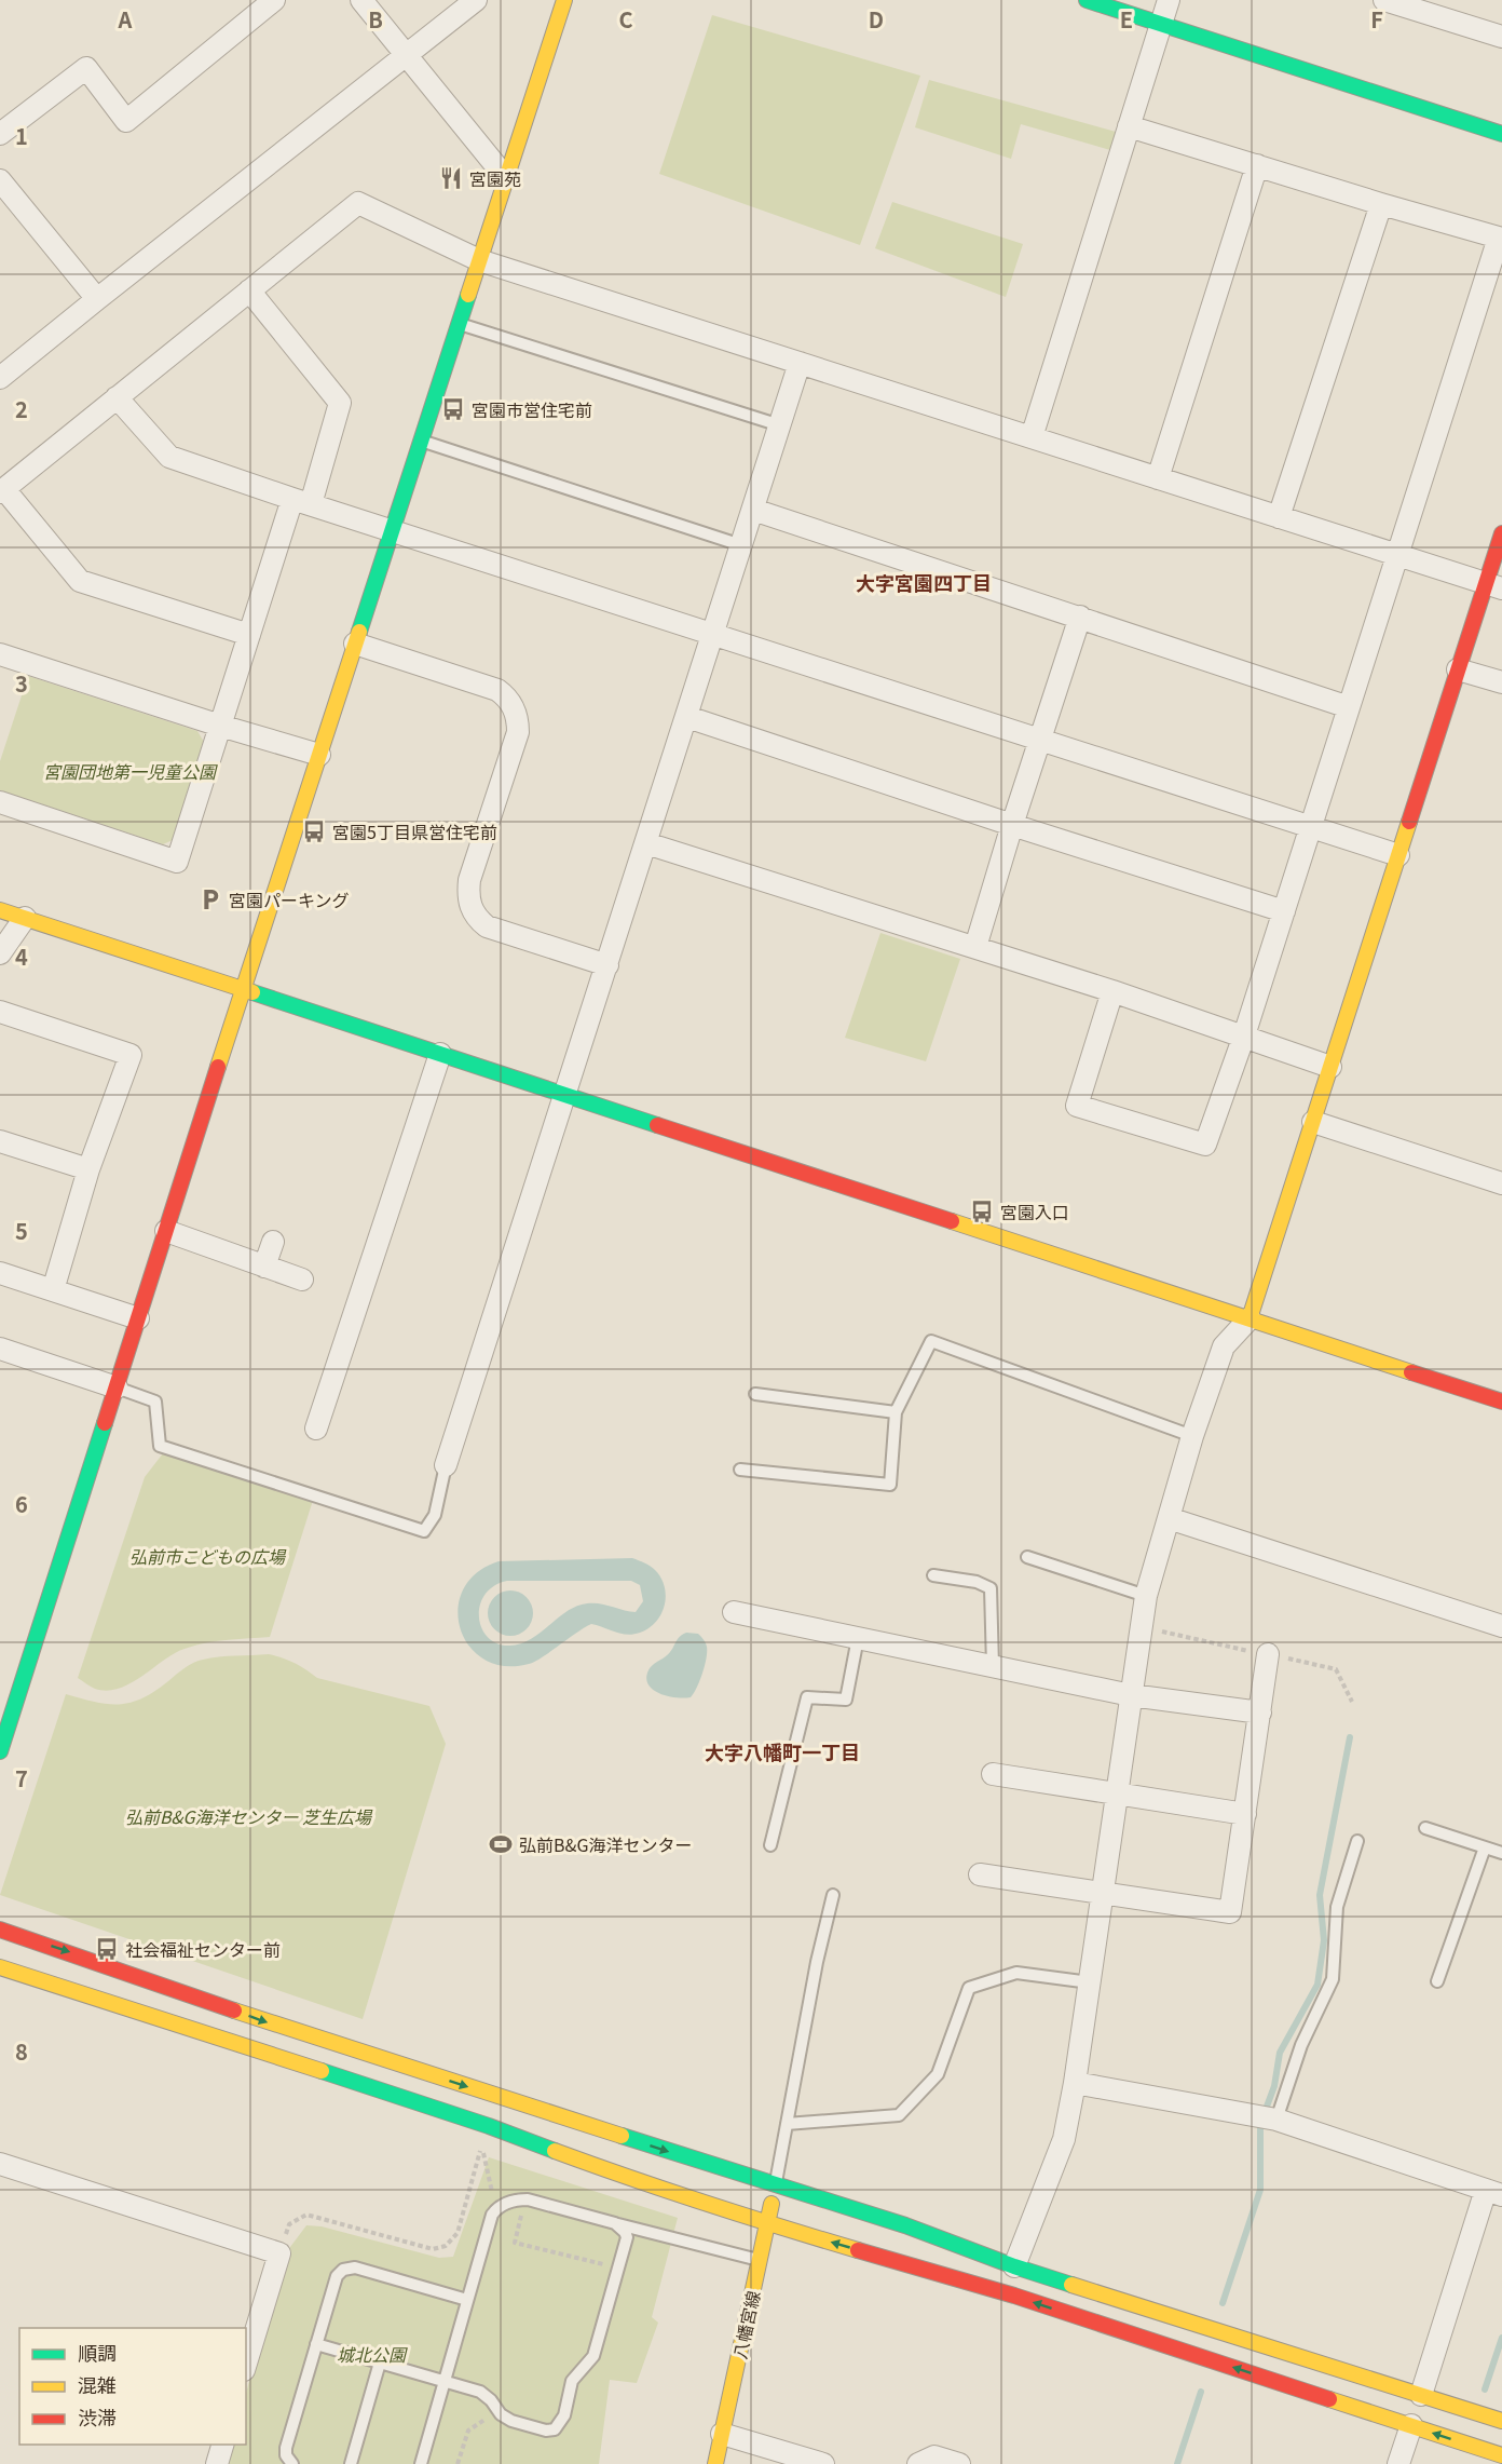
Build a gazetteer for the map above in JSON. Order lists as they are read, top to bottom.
{
  "streets": {
    "street": ["八幡宮線"]
  },
  "districts": ["大字宮園四丁目", "大字八幡町一丁目"],
  "parks": [
    "宮園団地第一児童公園",
    "弘前市こどもの広場",
    "弘前B&G海洋センター 芝生広場",
    "城北公園"
  ],
  "places": {
    "restaurant": ["宮園苑"],
    "bus stop": [
      "宮園市営住宅前",
      "宮園5丁目県営住宅前",
      "宮園入口",
      "社会福祉センター前"
    ],
    "parking": ["宮園パーキング"],
    "sports": ["弘前B&G海洋センター"]
  },
  "legend": ["順調", "混雑", "渋滞"],
  "grid": {
    "columns": [
      "A",
      "B",
      "C",
      "D",
      "E",
      "F"
    ],
    "rows": [
      "1",
      "2",
      "3",
      "4",
      "5",
      "6",
      "7",
      "8"
    ]
  }
}
